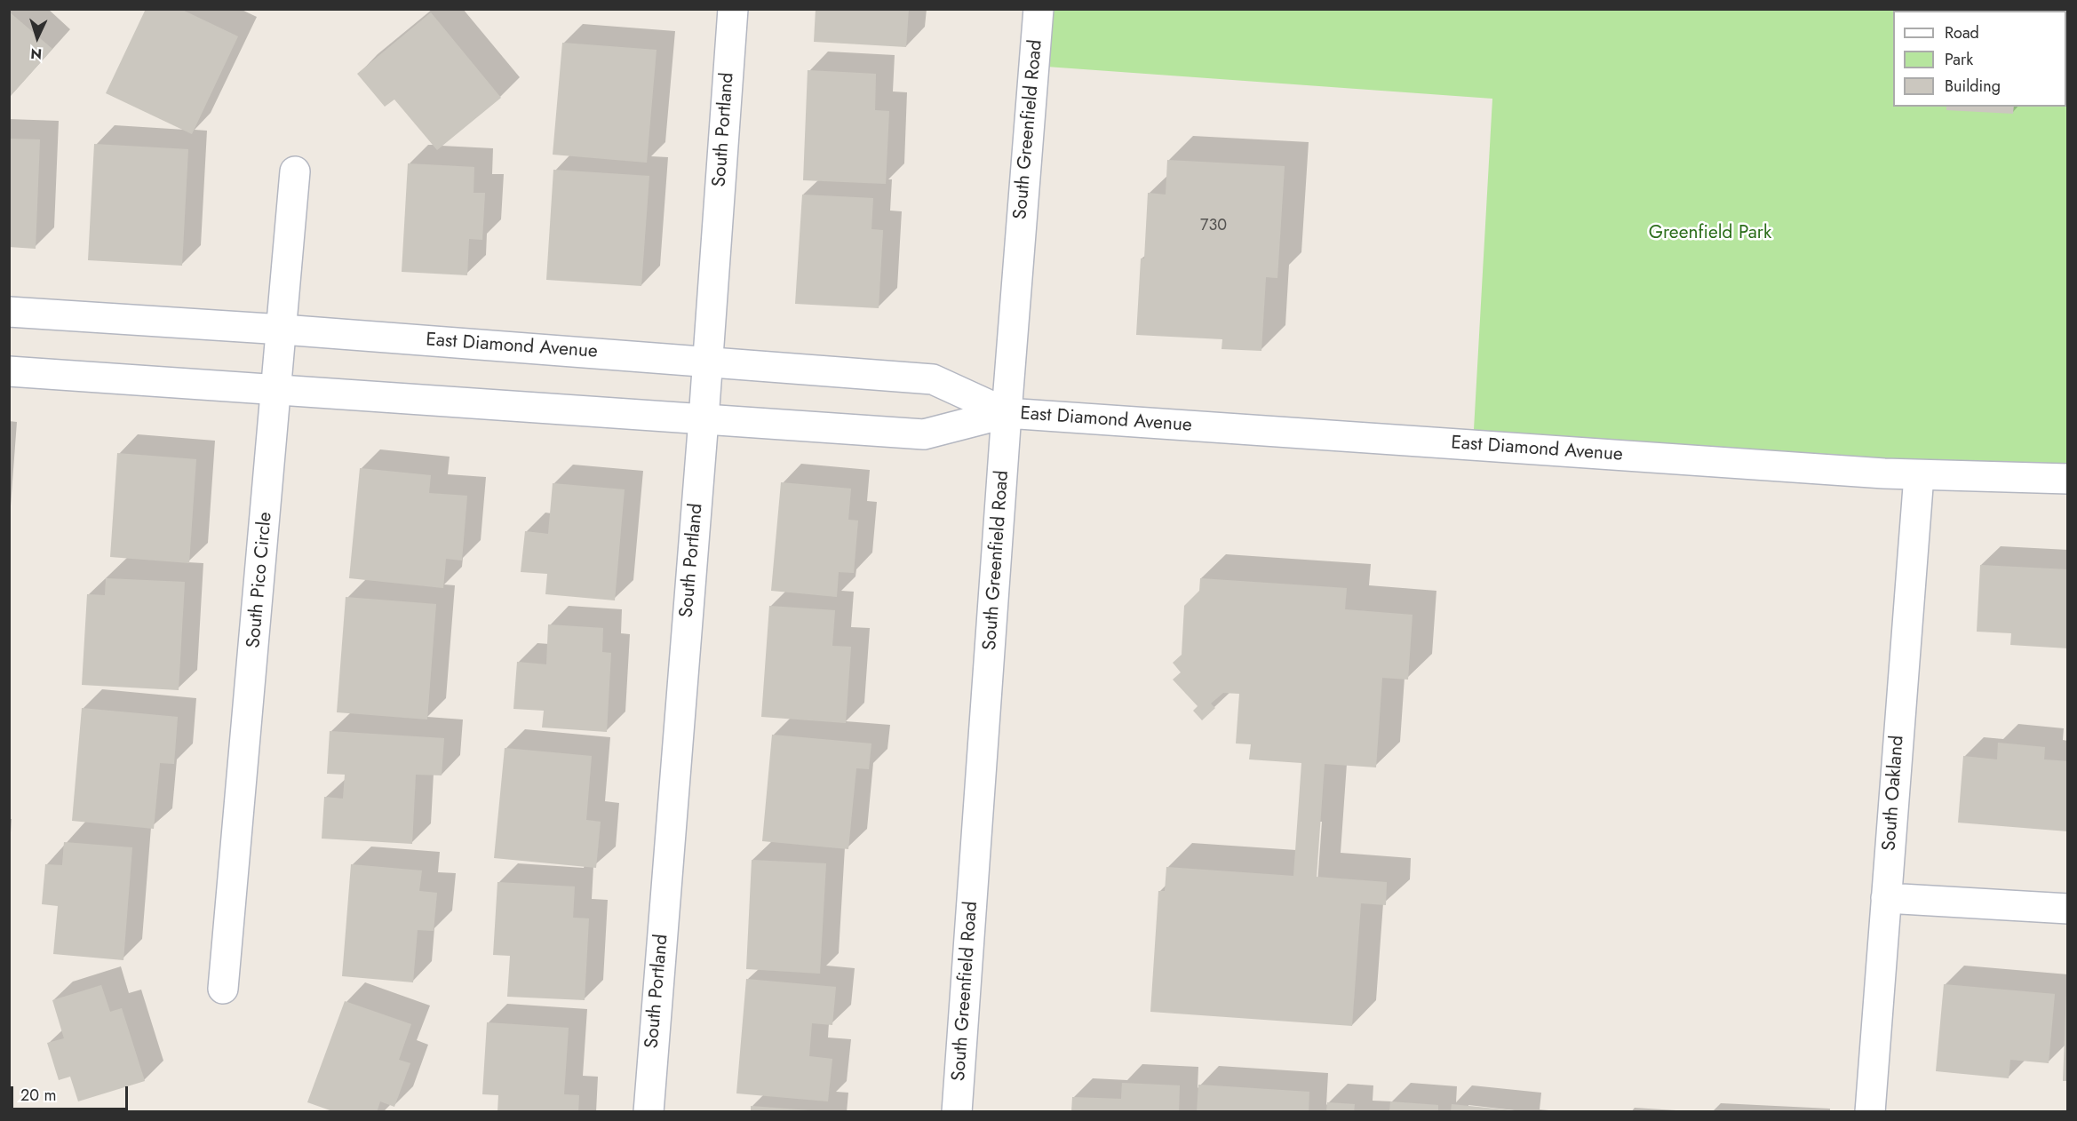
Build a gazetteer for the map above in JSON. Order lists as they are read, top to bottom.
{
  "streets": {
    "street": [
      "South Portland",
      "South Greenfield Road",
      "East Diamond Avenue",
      "South Pico Circle",
      "South Oakland"
    ]
  },
  "crossings": [
    ["South Portland", "East Diamond Avenue"],
    ["South Greenfield Road", "East Diamond Avenue"],
    ["East Diamond Avenue", "South Pico Circle"],
    ["East Diamond Avenue", "South Oakland"]
  ],
  "parks": ["Greenfield Park"],
  "house_numbers": ["730"],
  "legend": ["Road", "Park", "Building"],
  "scale_bar": "20 m",
  "north": "bottom"
}
